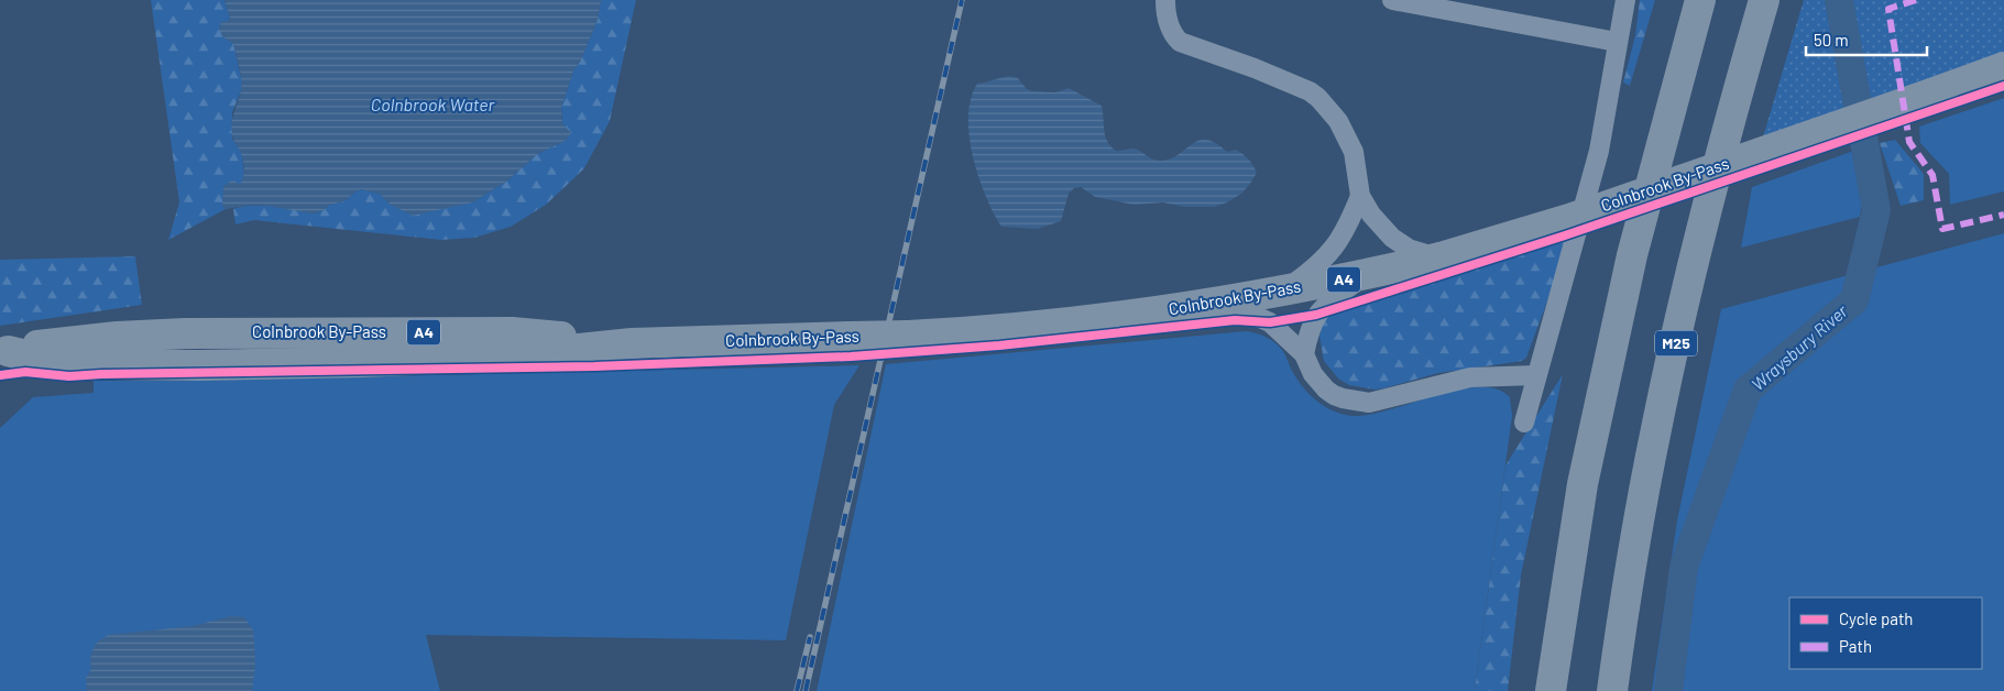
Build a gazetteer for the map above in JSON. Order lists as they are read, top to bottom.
{
  "streets": {
    "highway": ["Colnbrook By-Pass", "A4", "M25"]
  },
  "water": ["Colnbrook Water", "Wraysbury River"],
  "legend": ["Cycle path", "Path"],
  "scale_bar": "50 m"
}
